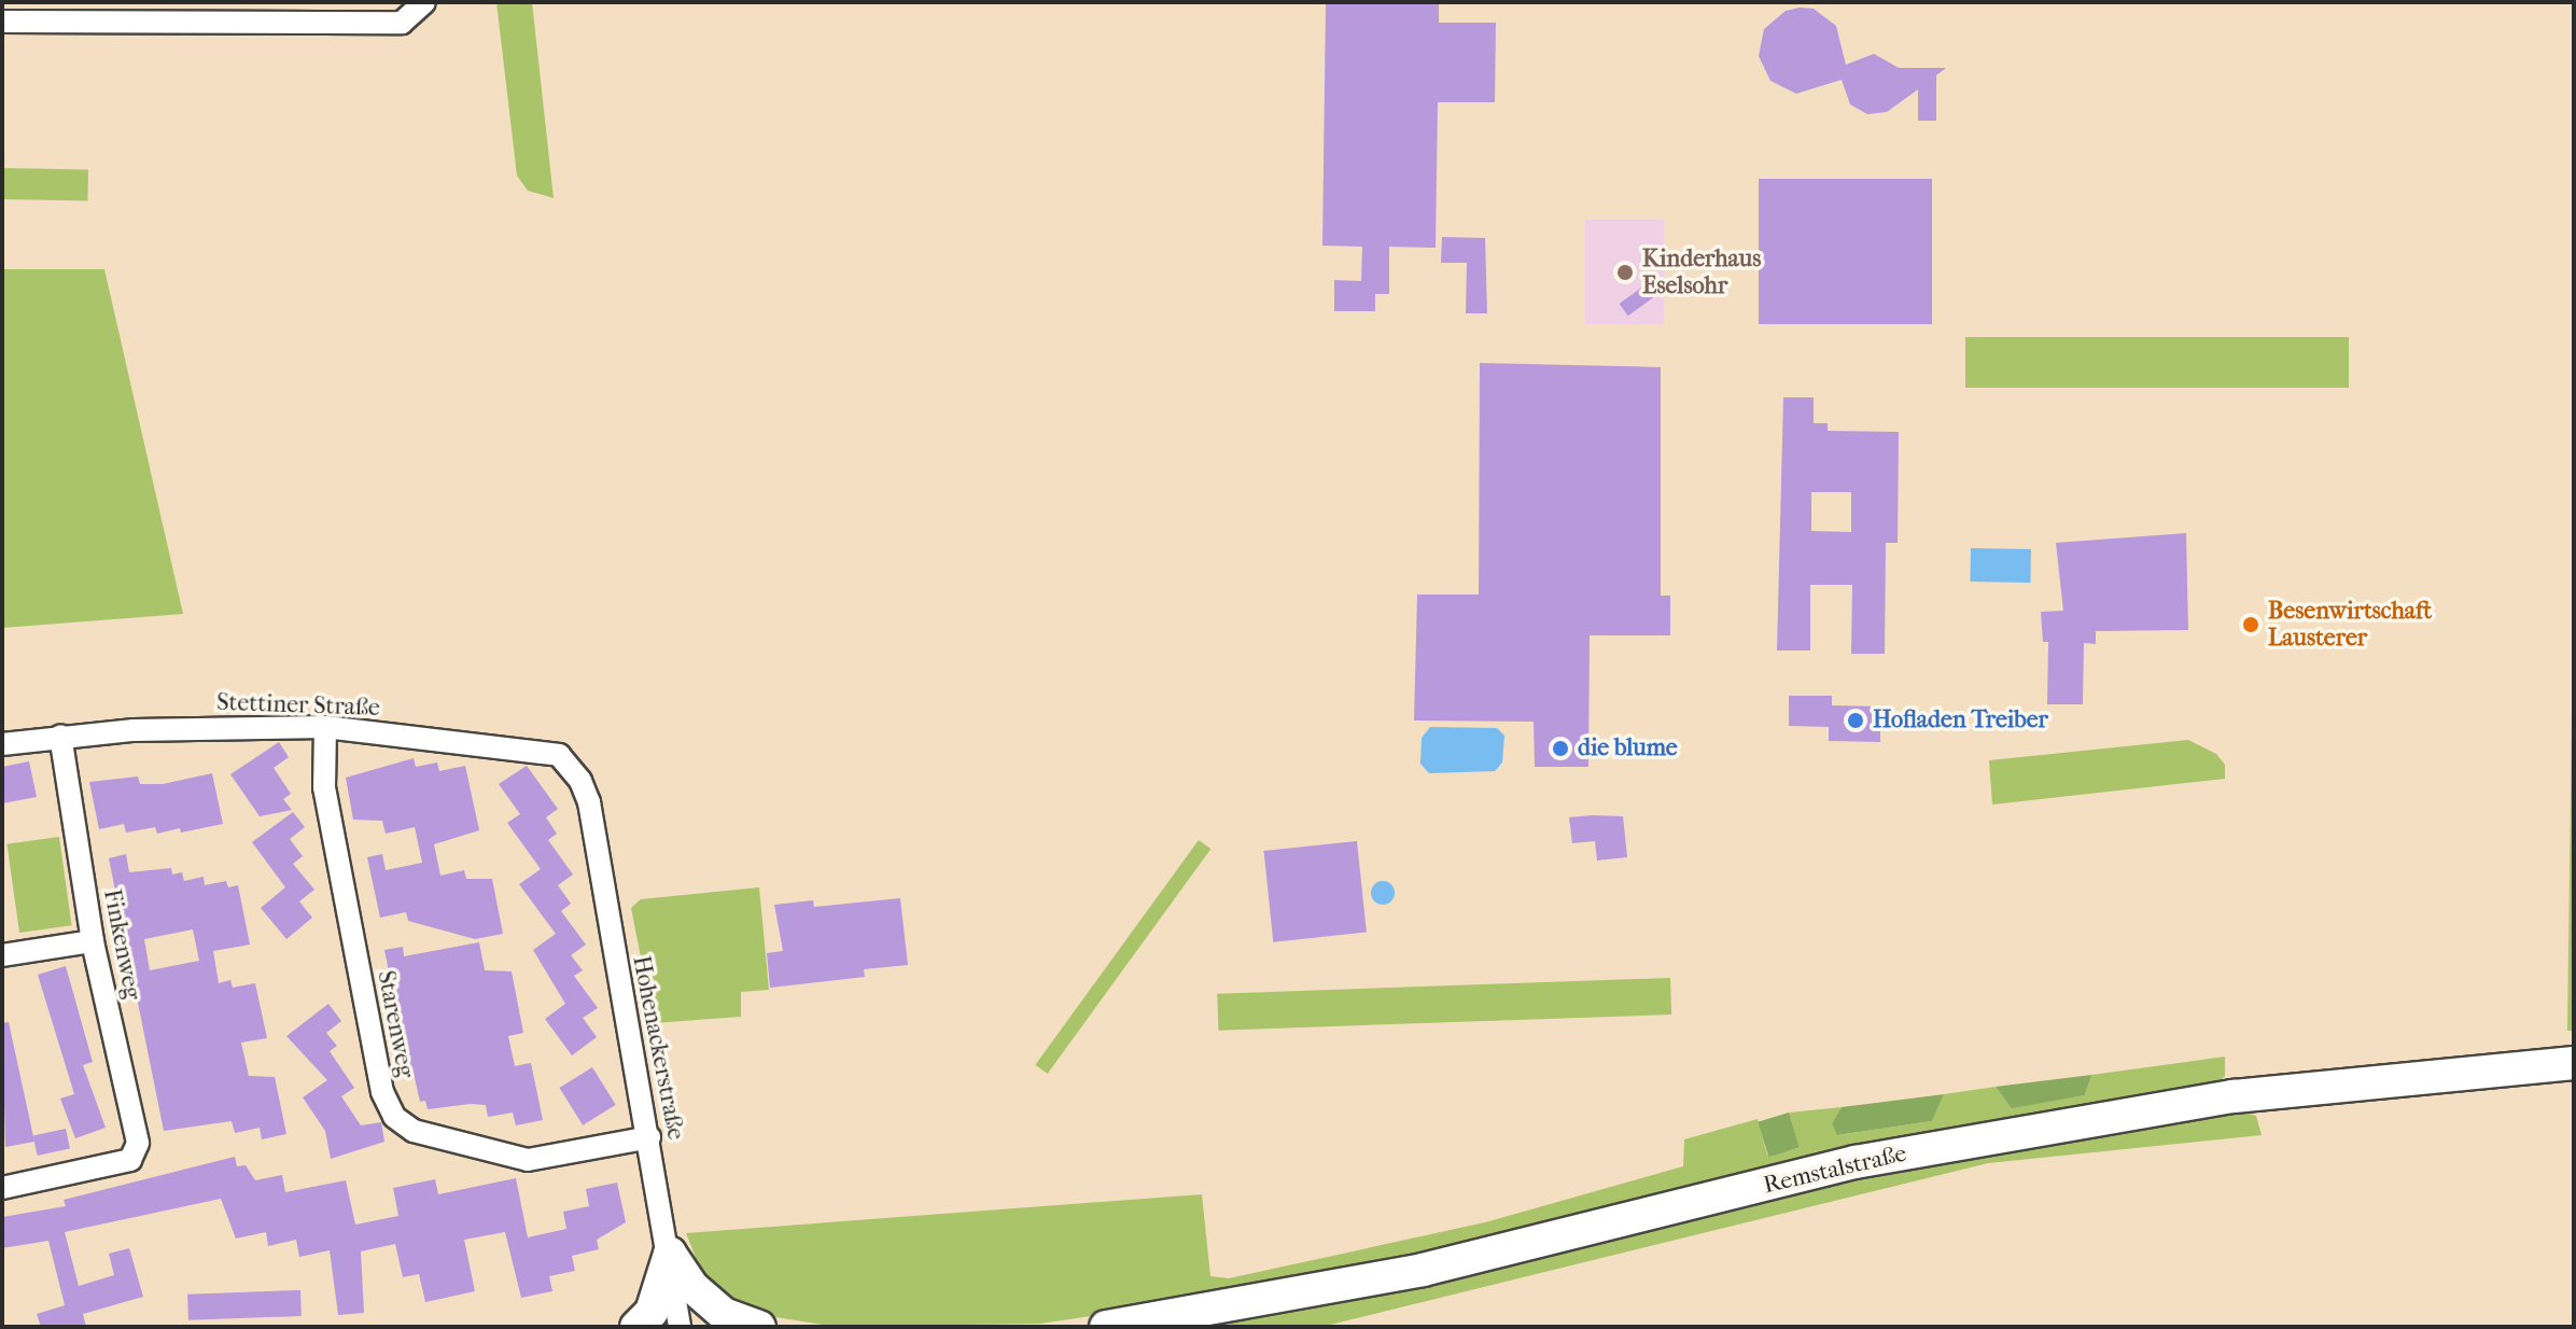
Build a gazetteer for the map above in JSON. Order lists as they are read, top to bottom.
{
  "streets": {
    "street": [
      "Stettiner Straße",
      "Finkenweg",
      "Starenweg",
      "Hohenackerstraße",
      "Remstalstraße"
    ]
  },
  "crossings": [
    ["Stettiner Straße", "Finkenweg"],
    ["Stettiner Straße", "Starenweg"],
    ["Stettiner Straße", "Hohenackerstraße"],
    ["Starenweg", "Hohenackerstraße"]
  ],
  "places": [
    "Kinderhaus Eselsohr",
    "Besenwirtschaft Lausterer",
    "Hofladen Treiber",
    "die blume"
  ]
}
